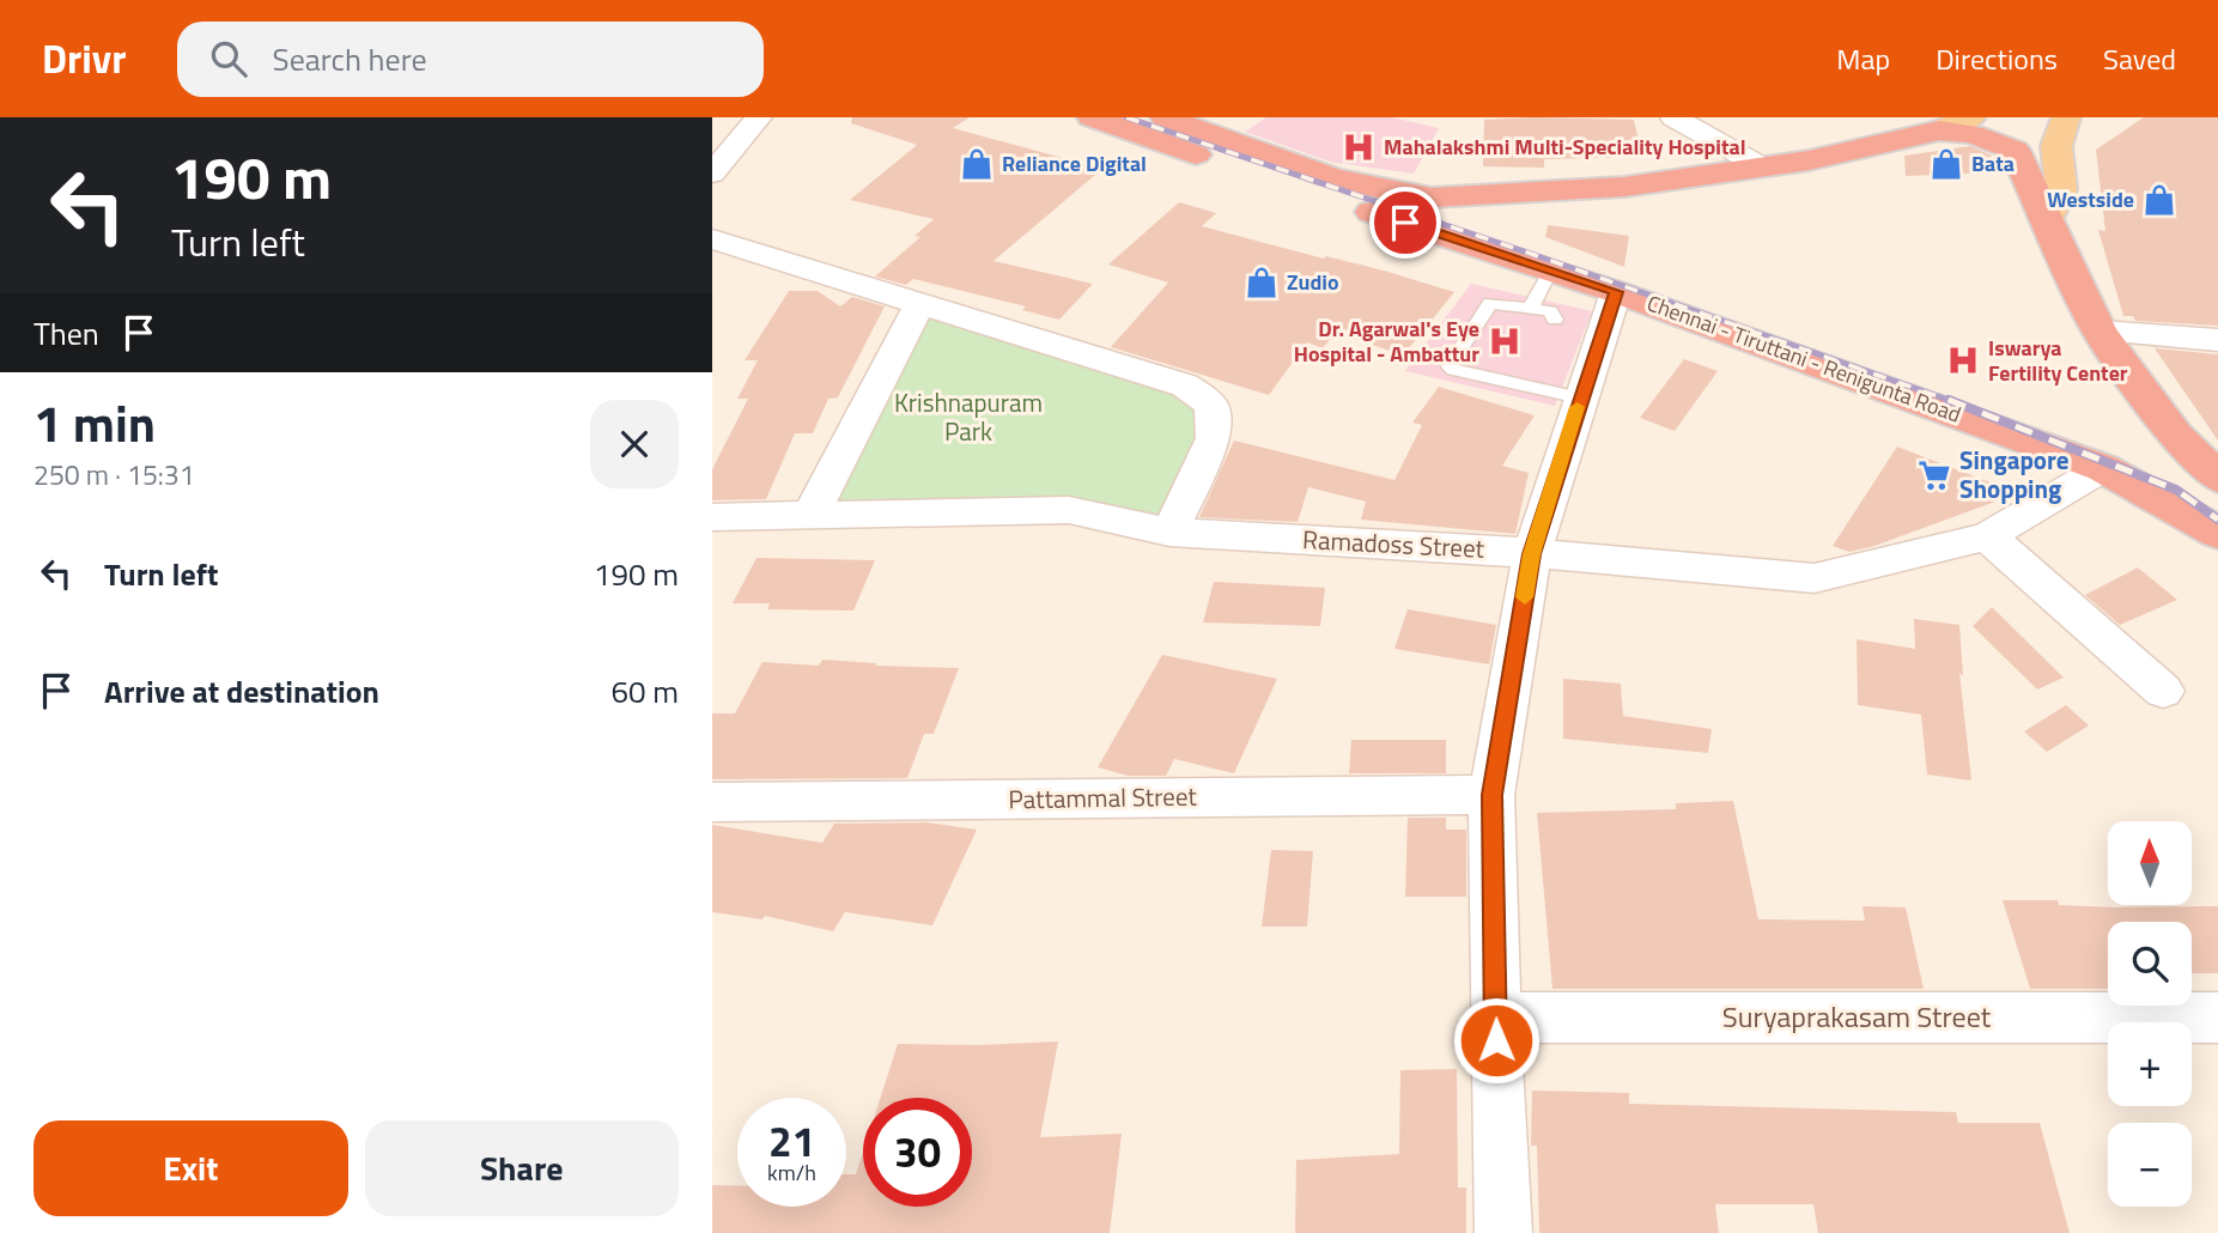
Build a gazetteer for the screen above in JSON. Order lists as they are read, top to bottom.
{
  "streets": {
    "highway": ["Chennai - Tiruttani - Renigunta Road"],
    "street": ["Ramadoss Street", "Pattammal Street", "Suryaprakasam Street"]
  },
  "crossings": [
    ["Chennai - Tiruttani - Renigunta Road", "Ramadoss Street"]
  ],
  "parks": ["Krishnapuram Park"],
  "places": {
    "hospital": ["Mahalakshmi Multi-Speciality Hospital", "Dr. Agarwal's Eye Hospital - Ambattur", "Iswarya Fertility Center"],
    "shop": [
      "Reliance Digital",
      "Bata",
      "Westside",
      "Zudio"
    ],
    "supermarket": ["Singapore Shopping"]
  },
  "north": "top",
  "page": {
    "header": "Drivr",
    "search": "Search here",
    "nav": ["Map", "Directions", "Saved"],
    "turn": ["190 m", "Turn left"],
    "then": "Then",
    "heading": ["1 min", "250 m · 15:31"],
    "list": [
      {
        "name": "Turn left",
        "value": "190 m"
      },
      {
        "name": "Arrive at destination",
        "value": "60 m"
      }
    ],
    "map_buttons": ["+", "−"],
    "speed": "21 km/h",
    "limit": "30",
    "buttons": ["Exit", "Share"]
  }
}
